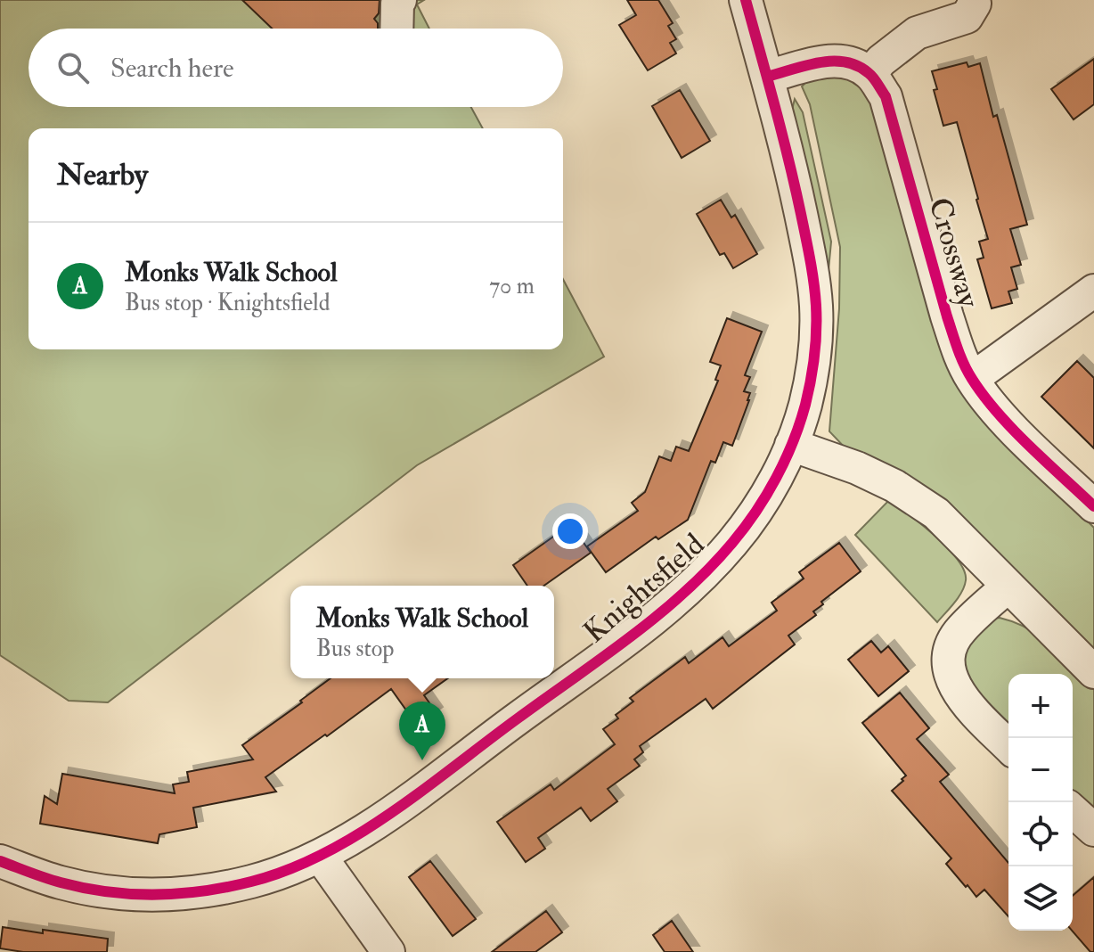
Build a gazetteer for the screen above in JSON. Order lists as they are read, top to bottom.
{
  "streets": {
    "street": ["Crossway", "Knightsfield"]
  },
  "page": {
    "search": "Search here",
    "heading": "Nearby",
    "list": [
      {
        "mark": "A",
        "name": "Monks Walk School",
        "note": "Bus stop · Knightsfield",
        "value": "70 m"
      }
    ],
    "popup": ["Monks Walk School", "Bus stop"],
    "map_buttons": ["+", "−"],
    "pins": "A"
  }
}
